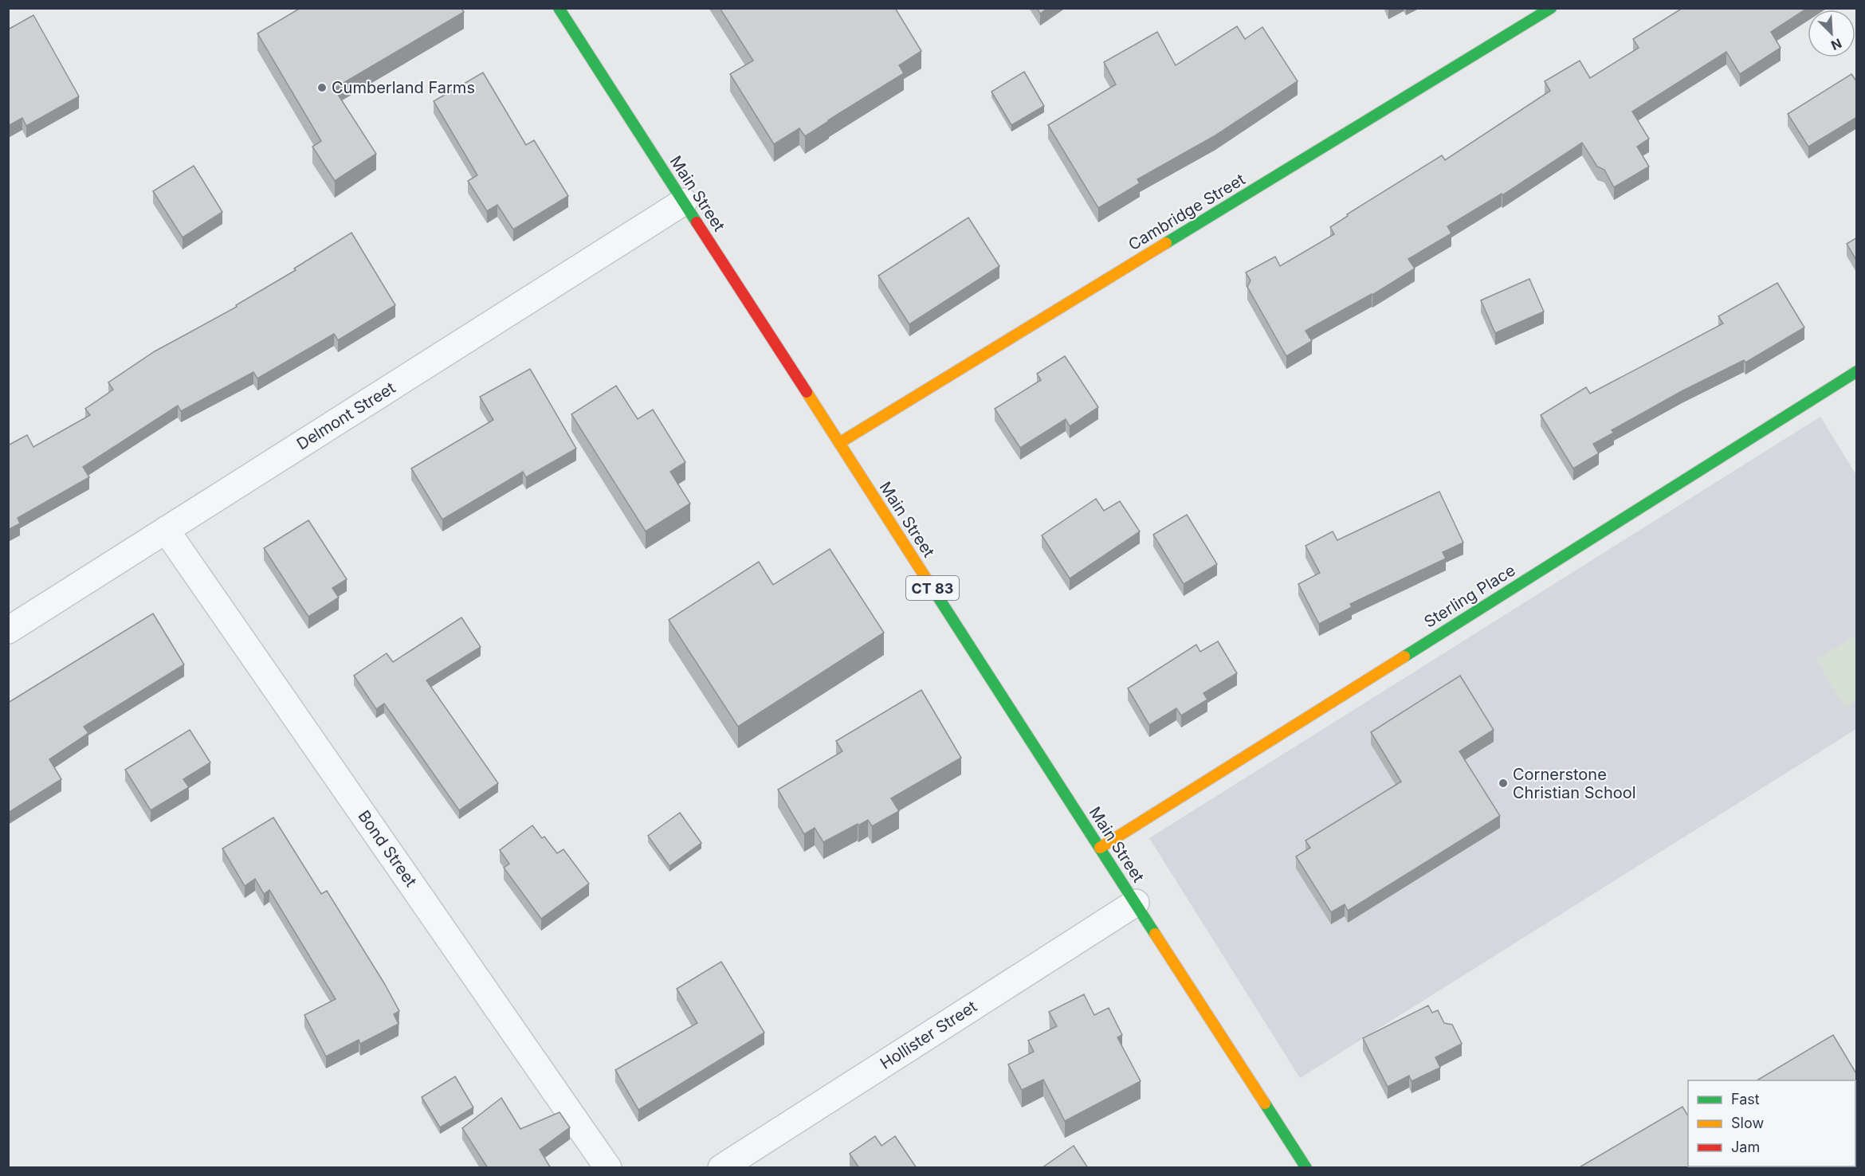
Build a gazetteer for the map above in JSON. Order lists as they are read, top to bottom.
{
  "streets": {
    "street": [
      "Main Street",
      "Cambridge Street",
      "Delmont Street",
      "CT 83",
      "Sterling Place",
      "Bond Street",
      "Hollister Street"
    ]
  },
  "crossings": [
    ["Main Street", "Cambridge Street"],
    ["Main Street", "Delmont Street"],
    ["Main Street", "Sterling Place"],
    ["Main Street", "Hollister Street"],
    ["Delmont Street", "Bond Street"]
  ],
  "places": ["Cumberland Farms", "Cornerstone Christian School"],
  "legend": ["Fast", "Slow", "Jam"],
  "north": "bottom right"
}
